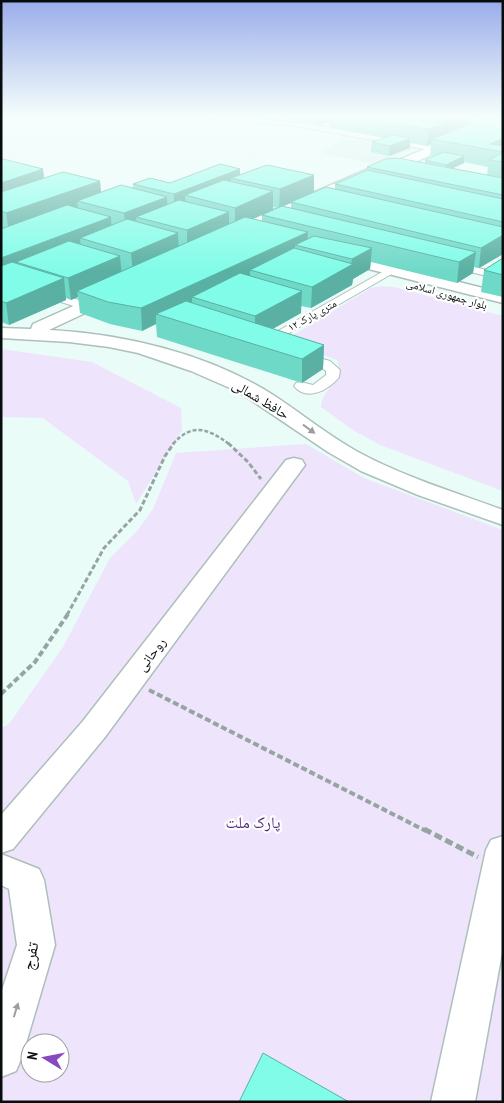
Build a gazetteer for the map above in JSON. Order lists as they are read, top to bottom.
{
  "streets": {
    "main road": [
      "بلوار جمهوری اسلامی",
      "حافظ شمالی",
      "روحانی",
      "تفرج"
    ],
    "street": ["۱۲ متری پارک"]
  },
  "crossings": [
    ["بلوار جمهوری اسلامی", "۱۲ متری پارک"]
  ],
  "one_way": ["تفرج"],
  "parks": ["پارک ملت"],
  "north": "left"
}
